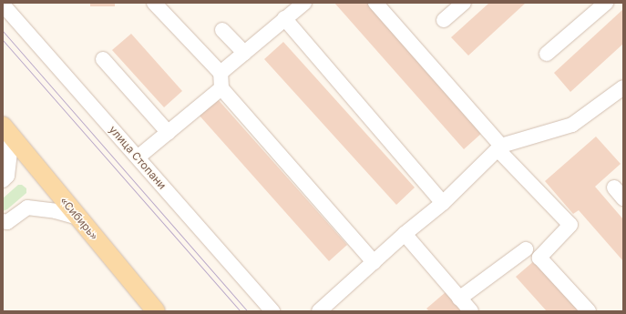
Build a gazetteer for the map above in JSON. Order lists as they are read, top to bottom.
{
  "streets": {
    "main road": ["«Сибирь»"],
    "street": ["улица Стопани"]
  }
}
